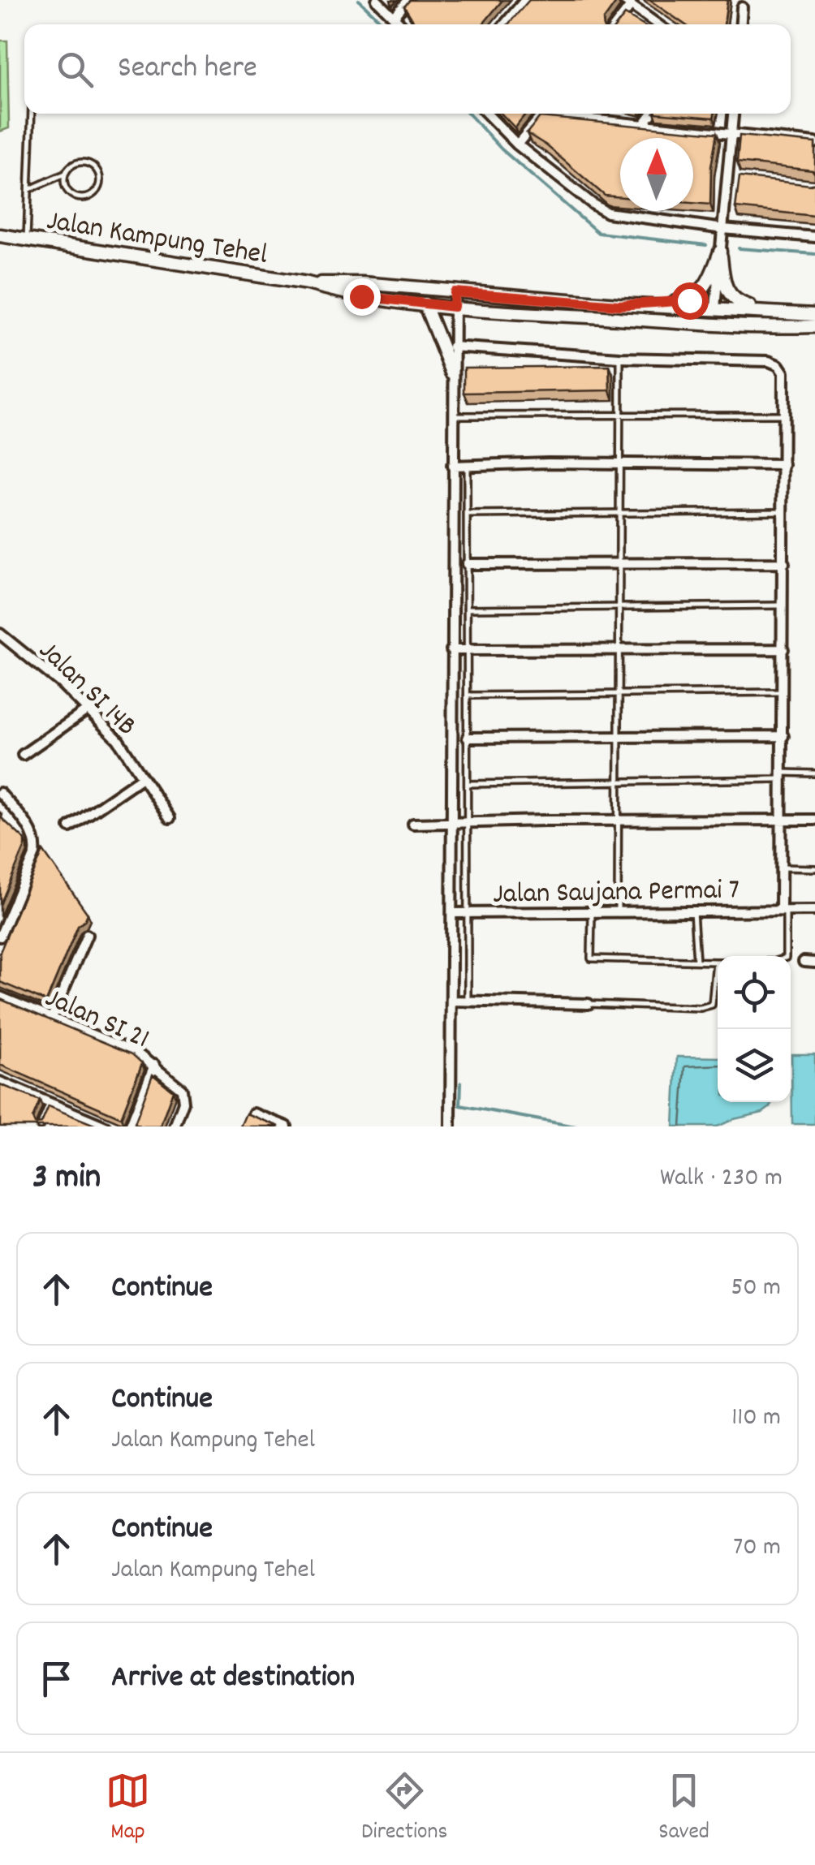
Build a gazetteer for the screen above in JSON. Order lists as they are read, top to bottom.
{
  "streets": {
    "main road": ["Jalan Kampung Tehel"],
    "street": ["Jalan SI 14B", "Jalan Saujana Permai 7", "Jalan SI 21"]
  },
  "north": "top",
  "page": {
    "search": "Search here",
    "heading": ["3 min", "Walk · 230 m"],
    "list": [
      ["Continue", "50 m"],
      ["Continue", "Jalan Kampung Tehel", "110 m"],
      ["Continue", "Jalan Kampung Tehel", "70 m"],
      "Arrive at destination"
    ],
    "nav": ["Map", "Directions", "Saved"]
  }
}
